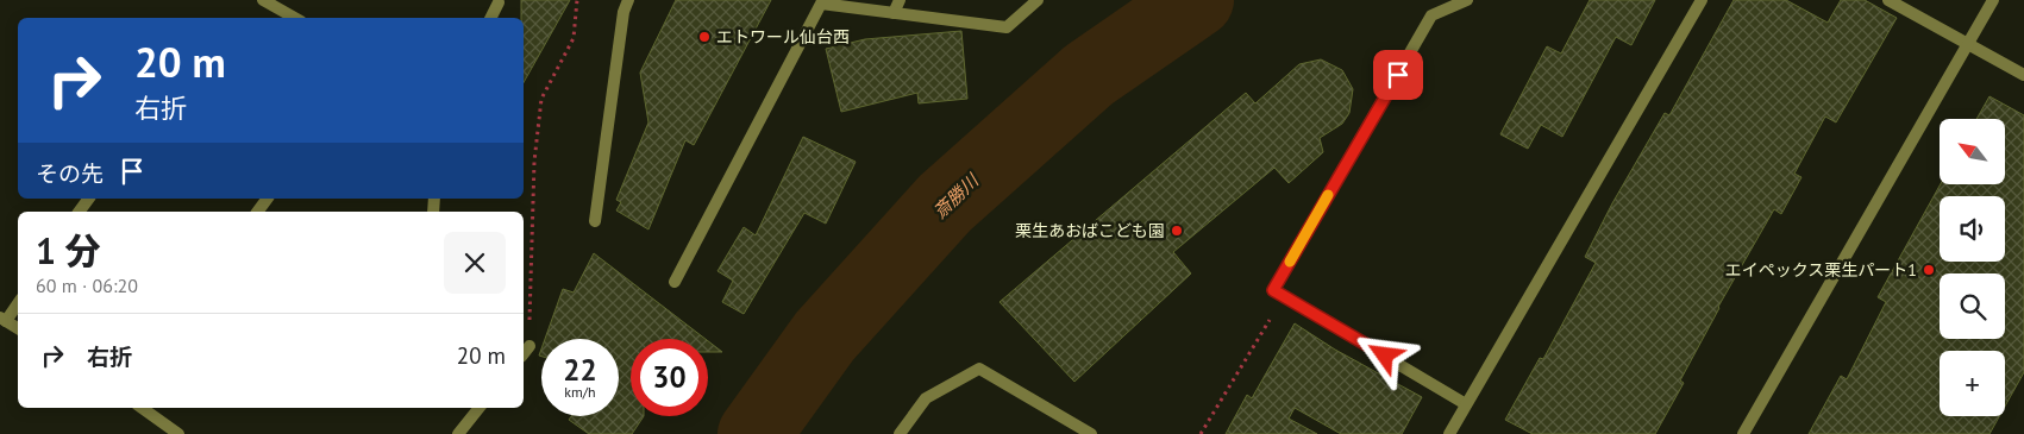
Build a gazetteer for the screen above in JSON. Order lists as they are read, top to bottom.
{
  "water": ["斎勝川"],
  "places": ["エトワール仙台西", "栗生あおばこども園", "エイペックス栗生パート1"],
  "north": "top left",
  "page": {
    "turn": ["20 m", "右折"],
    "map_buttons": "+",
    "then": "その先",
    "heading": ["1 分", "60 m · 06:20"],
    "list": [
      {
        "name": "右折",
        "value": "20 m"
      }
    ],
    "speed": "22 km/h",
    "limit": "30"
  }
}
